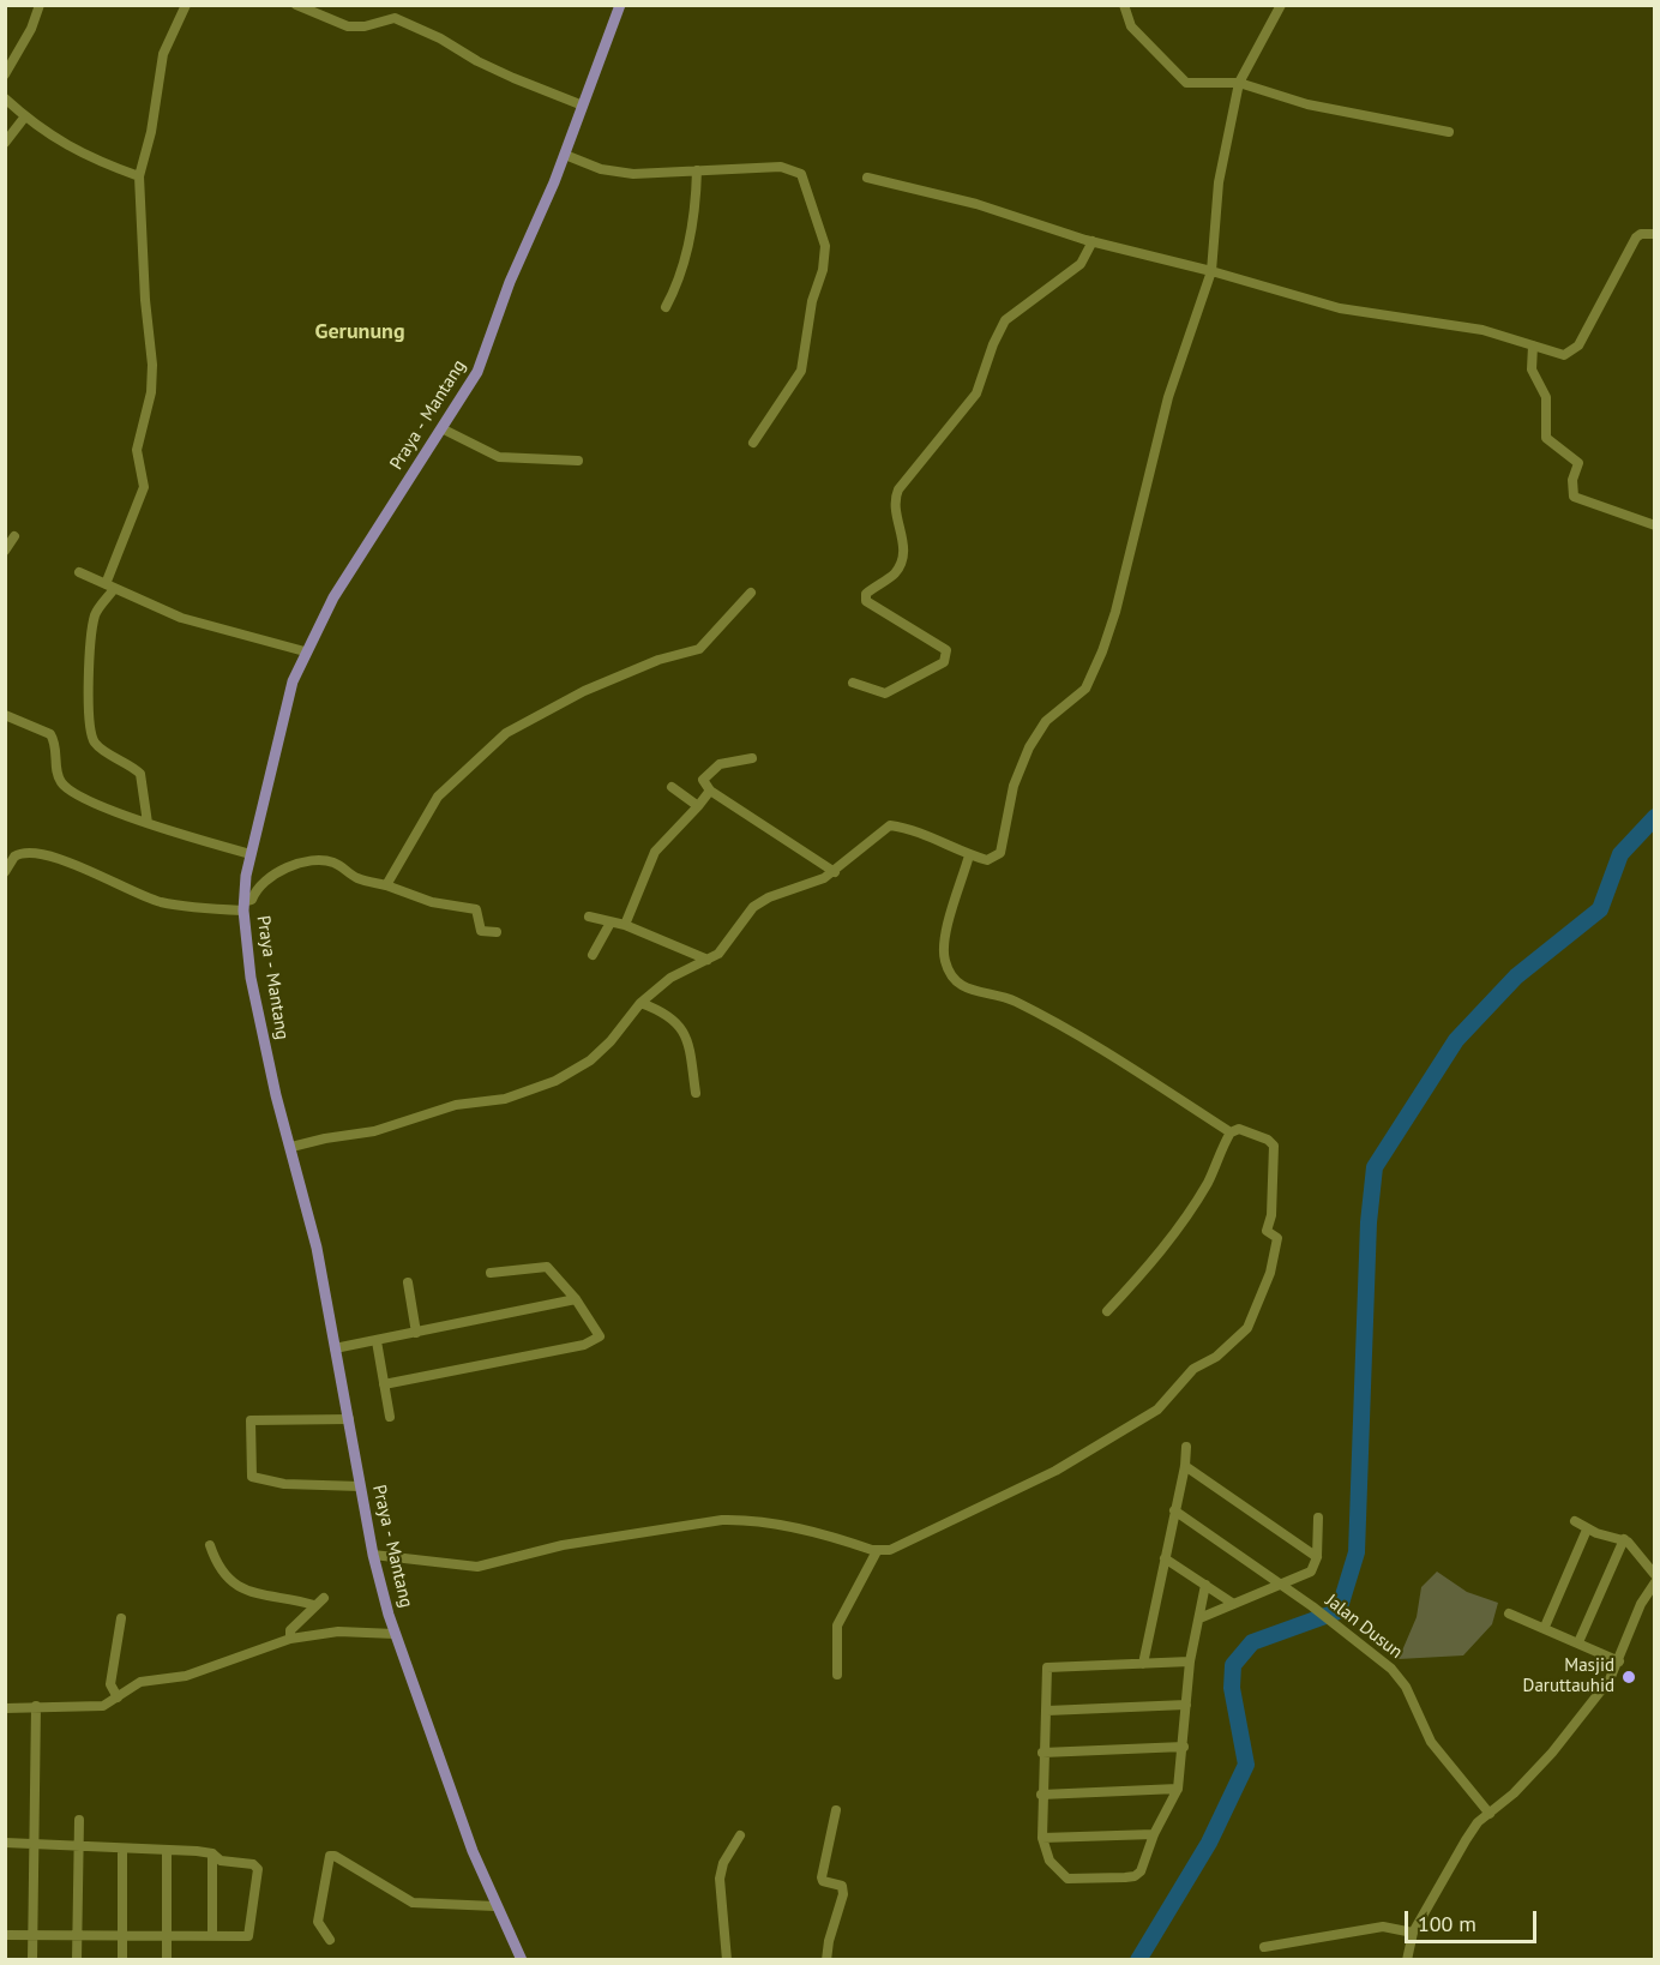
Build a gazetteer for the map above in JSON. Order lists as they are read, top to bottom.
{
  "streets": {
    "main road": ["Praya - Mantang"],
    "street": ["Jalan Dusun"]
  },
  "districts": ["Gerunung"],
  "places": ["Masjid Daruttauhid"],
  "scale_bar": "100 m"
}
